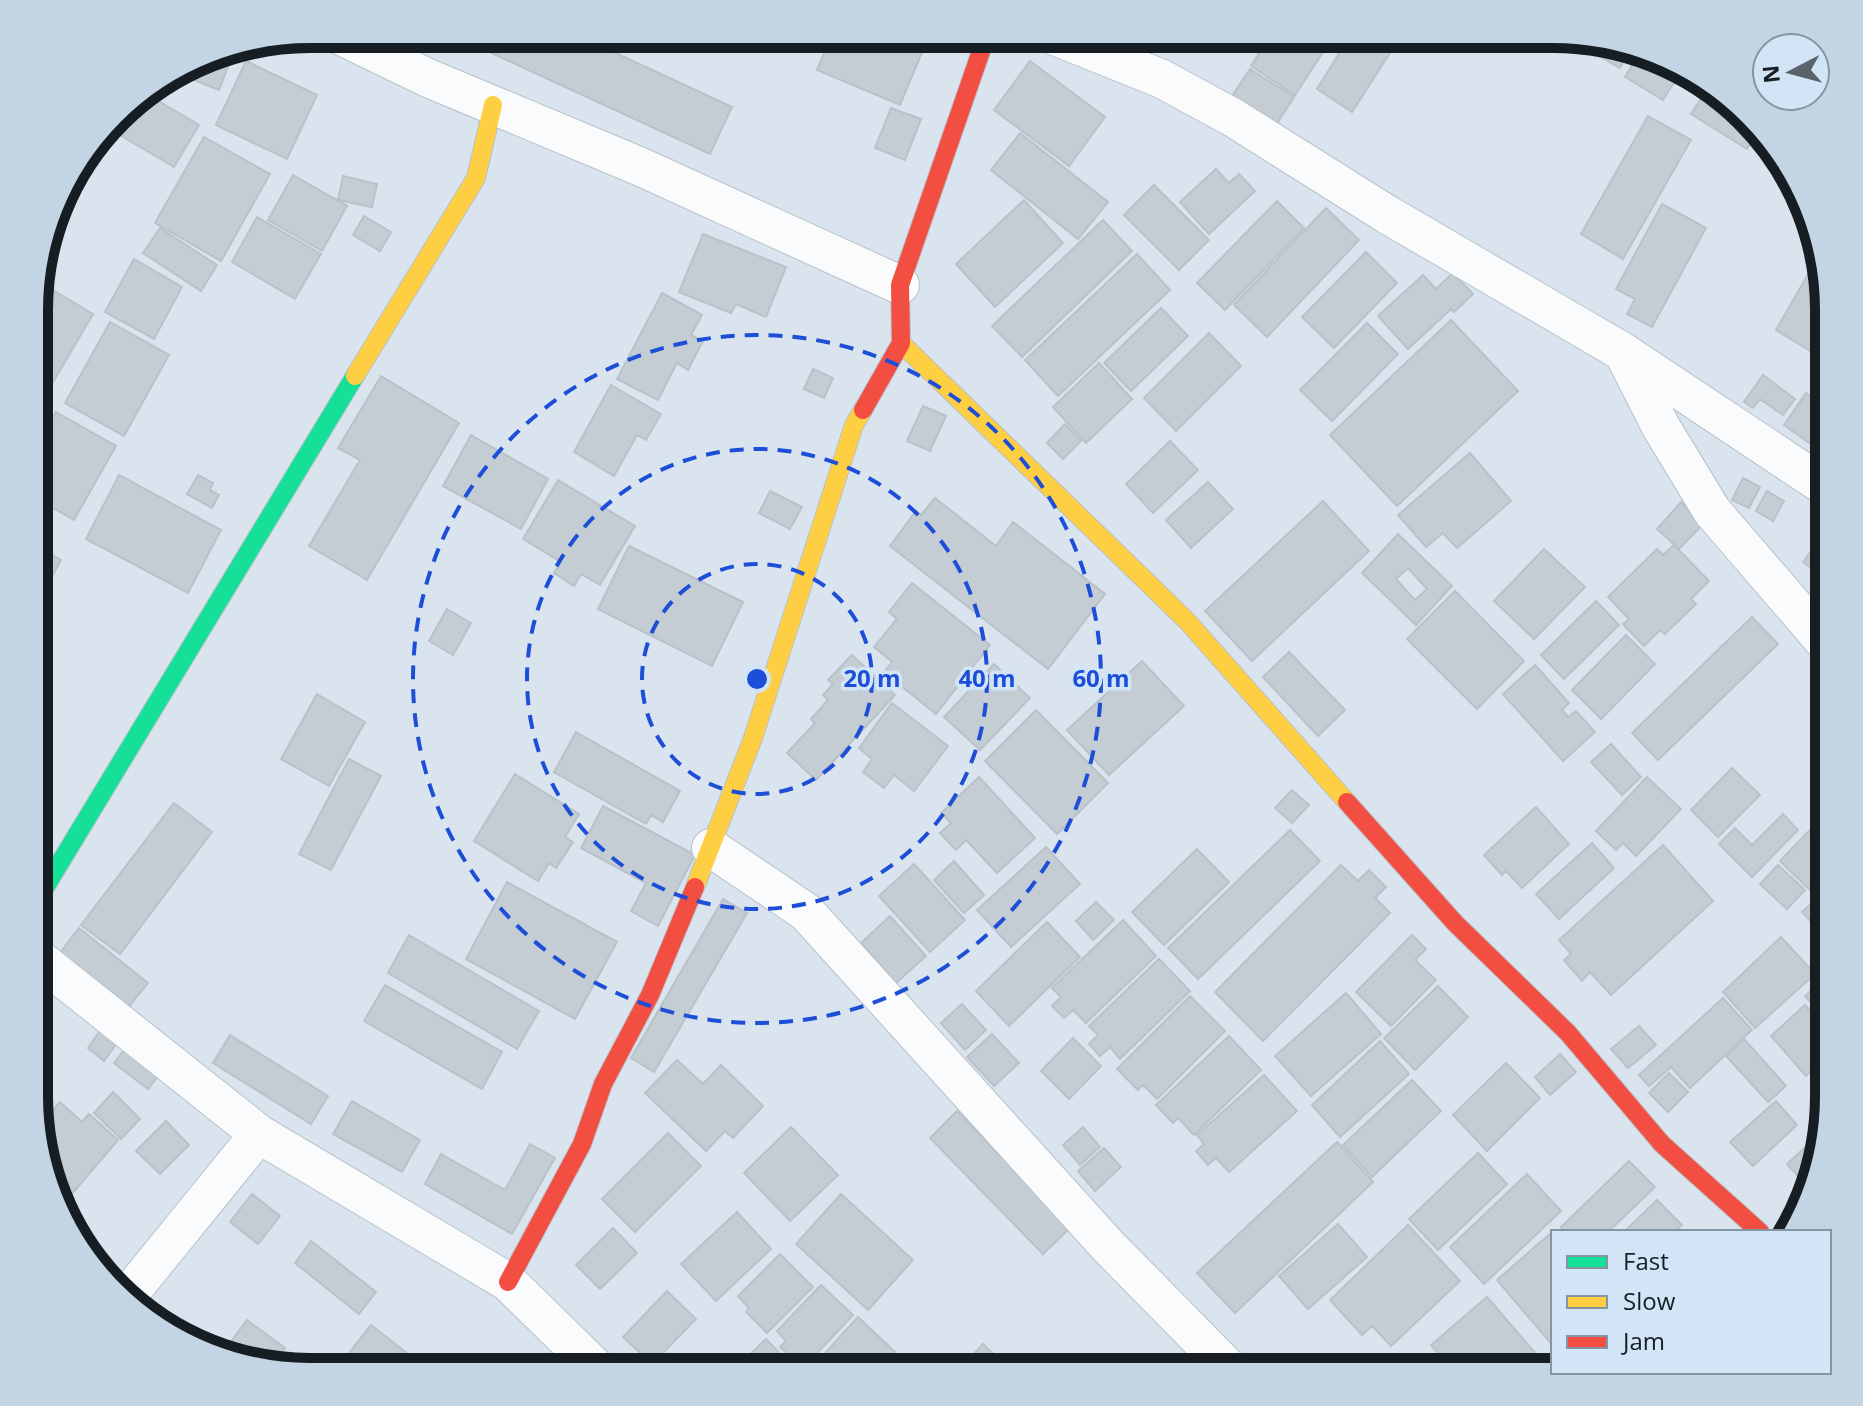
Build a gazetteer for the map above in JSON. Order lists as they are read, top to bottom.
{
  "legend": ["Fast", "Slow", "Jam"],
  "north": "left",
  "rings": ["20 m", "40 m", "60 m"]
}
